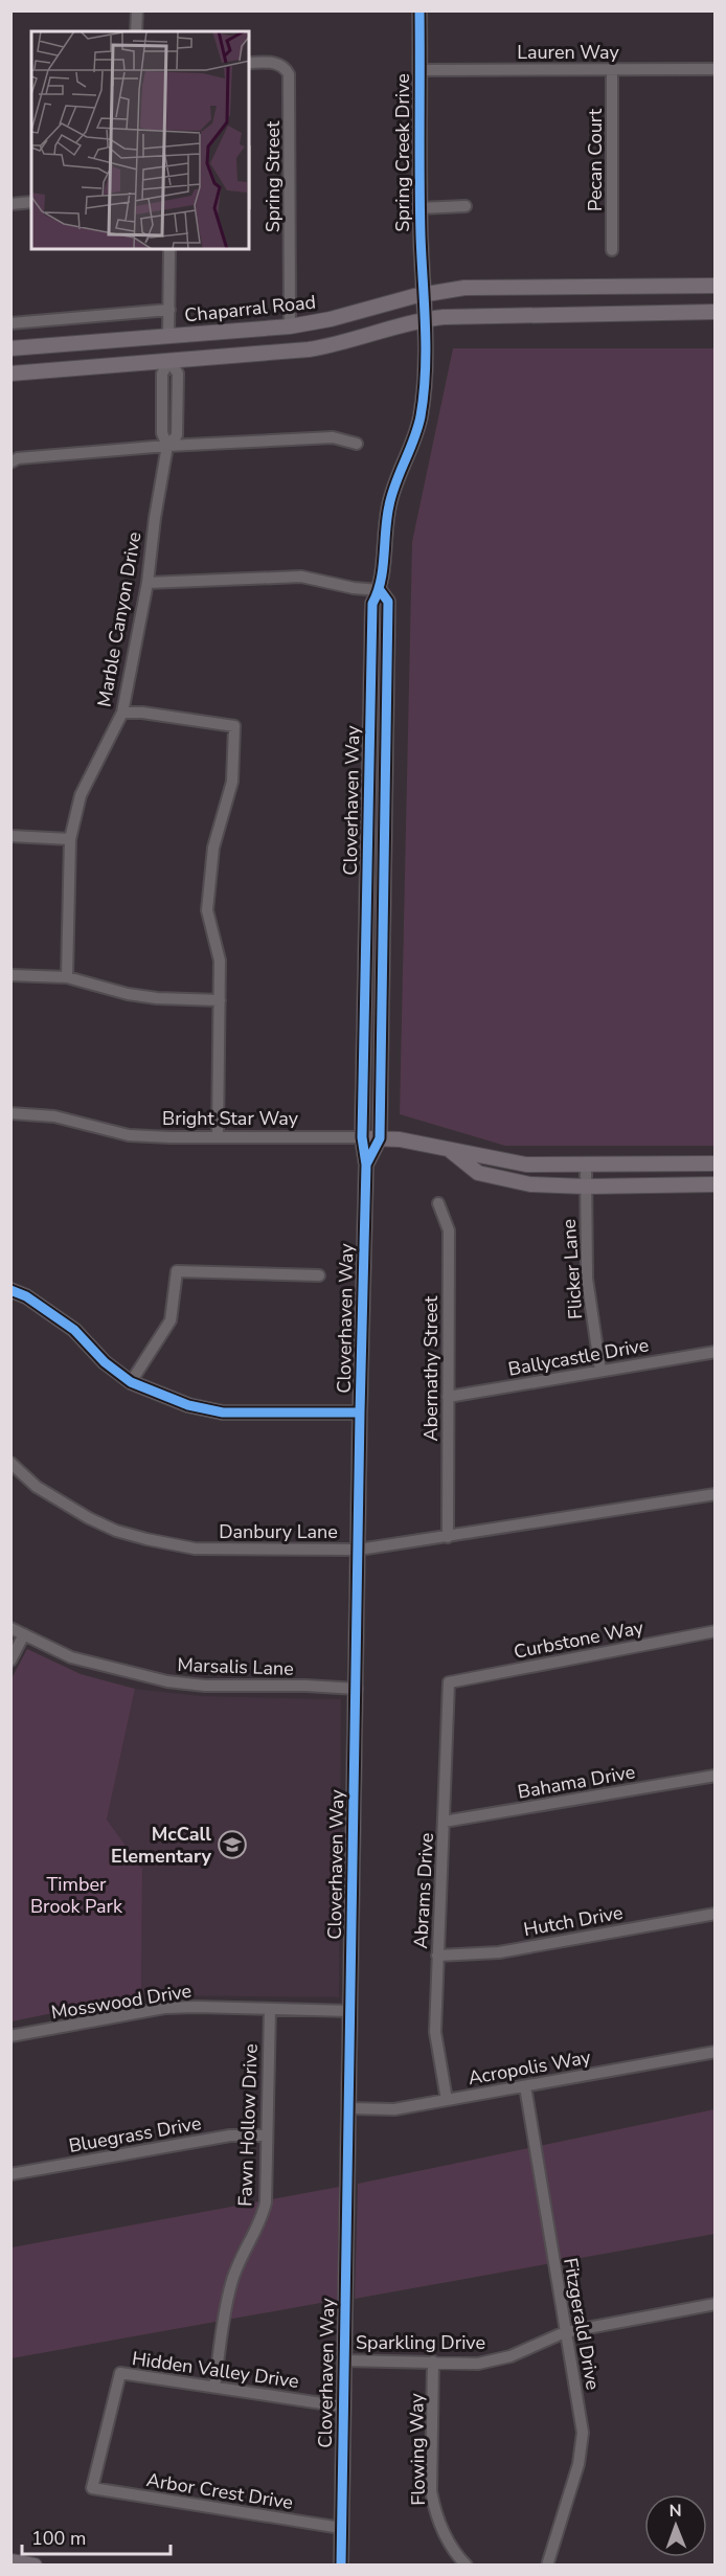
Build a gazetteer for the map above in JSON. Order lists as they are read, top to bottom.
{
  "streets": {
    "street": [
      "Lauren Way",
      "Spring Creek Drive",
      "Pecan Court",
      "Spring Street",
      "Chaparral Road",
      "Marble Canyon Drive",
      "Cloverhaven Way",
      "Bright Star Way",
      "Flicker Lane",
      "Ballycastle Drive",
      "Abernathy Street",
      "Danbury Lane",
      "Curbstone Way",
      "Marsalis Lane",
      "Bahama Drive",
      "Abrams Drive",
      "Hutch Drive",
      "Mosswood Drive",
      "Acropolis Way",
      "Fawn Hollow Drive",
      "Bluegrass Drive",
      "Fitzgerald Drive",
      "Sparkling Drive",
      "Hidden Valley Drive",
      "Flowing Way",
      "Arbor Crest Drive"
    ]
  },
  "crossings": [
    ["Lauren Way", "Spring Creek Drive"],
    ["Lauren Way", "Pecan Court"],
    ["Spring Creek Drive", "Chaparral Road"],
    ["Spring Creek Drive", "Cloverhaven Way"],
    ["Spring Street", "Chaparral Road"],
    ["Chaparral Road", "Cloverhaven Way"],
    ["Cloverhaven Way", "Bright Star Way"],
    ["Cloverhaven Way", "Danbury Lane"],
    ["Cloverhaven Way", "Marsalis Lane"],
    ["Cloverhaven Way", "Mosswood Drive"],
    ["Cloverhaven Way", "Acropolis Way"],
    ["Cloverhaven Way", "Sparkling Drive"],
    ["Cloverhaven Way", "Hidden Valley Drive"],
    ["Cloverhaven Way", "Arbor Crest Drive"],
    ["Bright Star Way", "Flicker Lane"],
    ["Flicker Lane", "Ballycastle Drive"],
    ["Ballycastle Drive", "Abernathy Street"],
    ["Abernathy Street", "Danbury Lane"],
    ["Curbstone Way", "Abrams Drive"],
    ["Bahama Drive", "Abrams Drive"],
    ["Abrams Drive", "Hutch Drive"],
    ["Abrams Drive", "Acropolis Way"],
    ["Mosswood Drive", "Fawn Hollow Drive"],
    ["Acropolis Way", "Fitzgerald Drive"],
    ["Fawn Hollow Drive", "Bluegrass Drive"],
    ["Fawn Hollow Drive", "Hidden Valley Drive"],
    ["Fitzgerald Drive", "Sparkling Drive"],
    ["Sparkling Drive", "Flowing Way"],
    ["Hidden Valley Drive", "Arbor Crest Drive"]
  ],
  "parks": ["Timber Brook Park"],
  "places": {
    "school or university": ["McCall Elementary"]
  },
  "scale_bar": "100 m",
  "north": "top"
}
